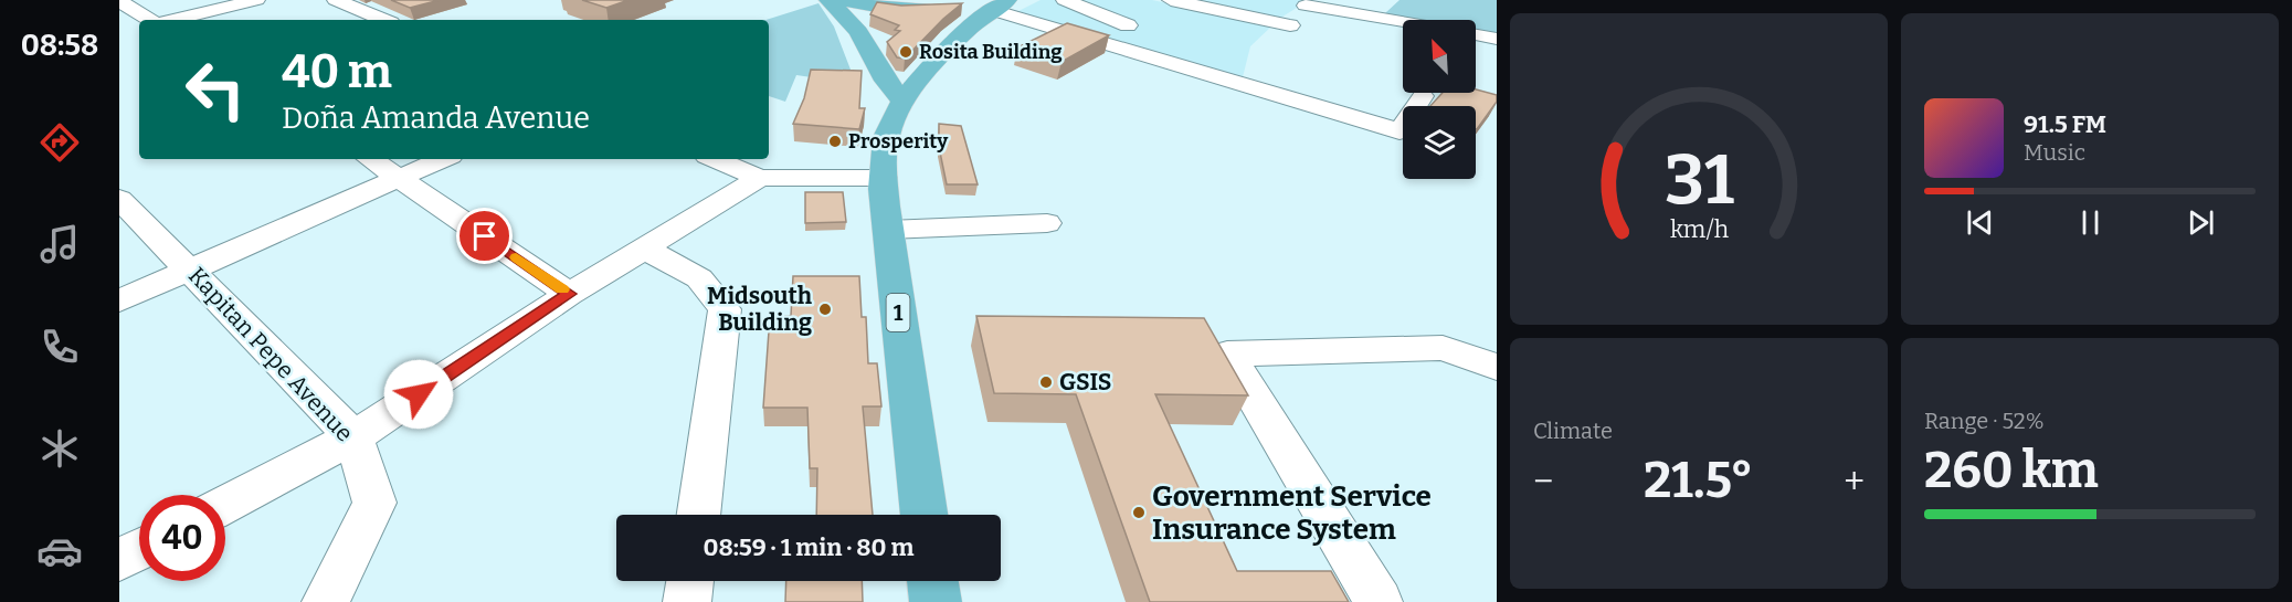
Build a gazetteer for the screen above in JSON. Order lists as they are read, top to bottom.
{
  "streets": {
    "main road": ["1"],
    "street": ["Kapitan Pepe Avenue"]
  },
  "places": [
    "Rosita Building",
    "Prosperity",
    "Midsouth Building",
    "GSIS",
    "Government Service Insurance System"
  ],
  "north": "top left",
  "page": {
    "tabs": "08:58",
    "turn": ["40 m", "Doña Amanda Avenue"],
    "song": ["91.5 FM", "Music"],
    "tile": [
      "Climate",
      ["Range · 52%", "260 km"]
    ],
    "heat": ["−", "21.5°", "+"],
    "limit": "40",
    "trip": "08:59 · 1 min · 80 m",
    "gauge": ["31", "km/h"]
  }
}
